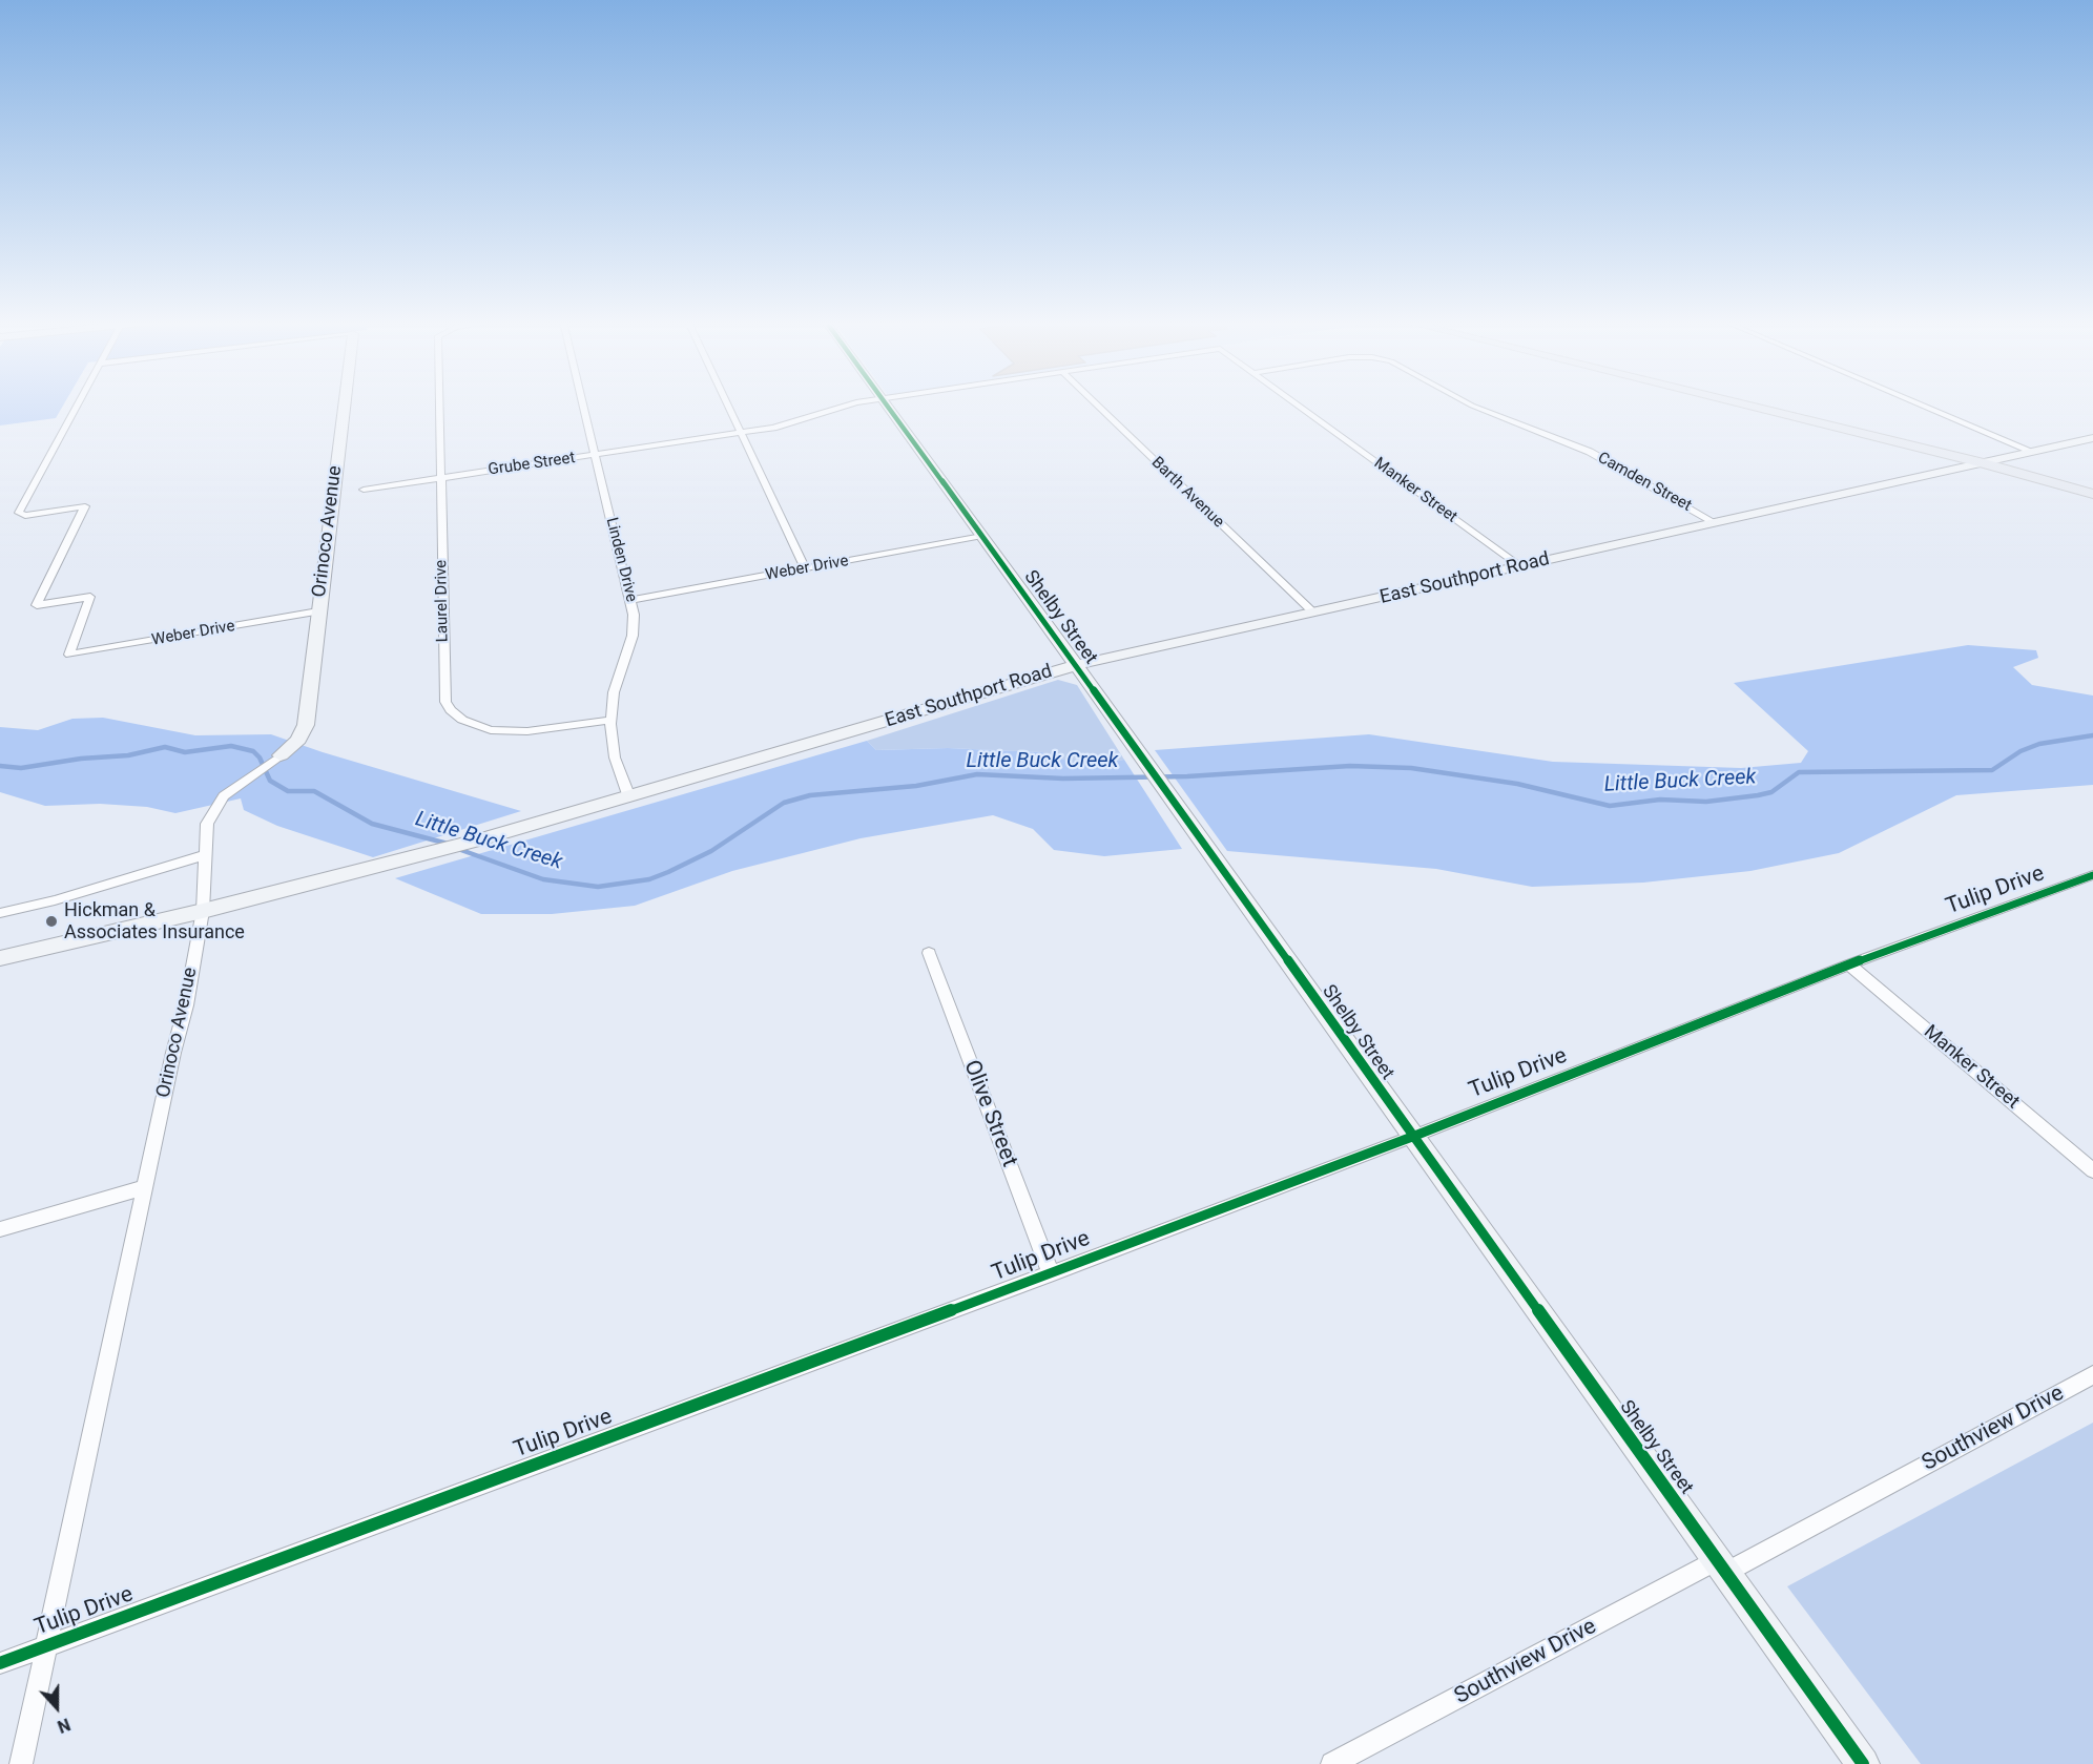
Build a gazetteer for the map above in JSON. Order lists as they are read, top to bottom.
{
  "streets": {
    "street": [
      "Grube Street",
      "Camden Street",
      "Manker Street",
      "Barth Avenue",
      "Orinoco Avenue",
      "Linden Drive",
      "Weber Drive",
      "East Southport Road",
      "Laurel Drive",
      "Shelby Street",
      "Tulip Drive",
      "Olive Street",
      "Southview Drive"
    ]
  },
  "crossings": [
    ["Grube Street", "Linden Drive"],
    ["Grube Street", "Laurel Drive"],
    ["Camden Street", "East Southport Road"],
    ["Manker Street", "East Southport Road"],
    ["Manker Street", "Tulip Drive"],
    ["Barth Avenue", "East Southport Road"],
    ["Orinoco Avenue", "Weber Drive"],
    ["Orinoco Avenue", "East Southport Road"],
    ["Orinoco Avenue", "Tulip Drive"],
    ["Linden Drive", "Weber Drive"],
    ["Linden Drive", "East Southport Road"],
    ["Linden Drive", "Laurel Drive"],
    ["Weber Drive", "Shelby Street"],
    ["East Southport Road", "Shelby Street"],
    ["Shelby Street", "Tulip Drive"],
    ["Shelby Street", "Southview Drive"],
    ["Tulip Drive", "Olive Street"]
  ],
  "water": ["Little Buck Creek"],
  "places": ["Hickman & Associates Insurance"],
  "north": "bottom"
}
